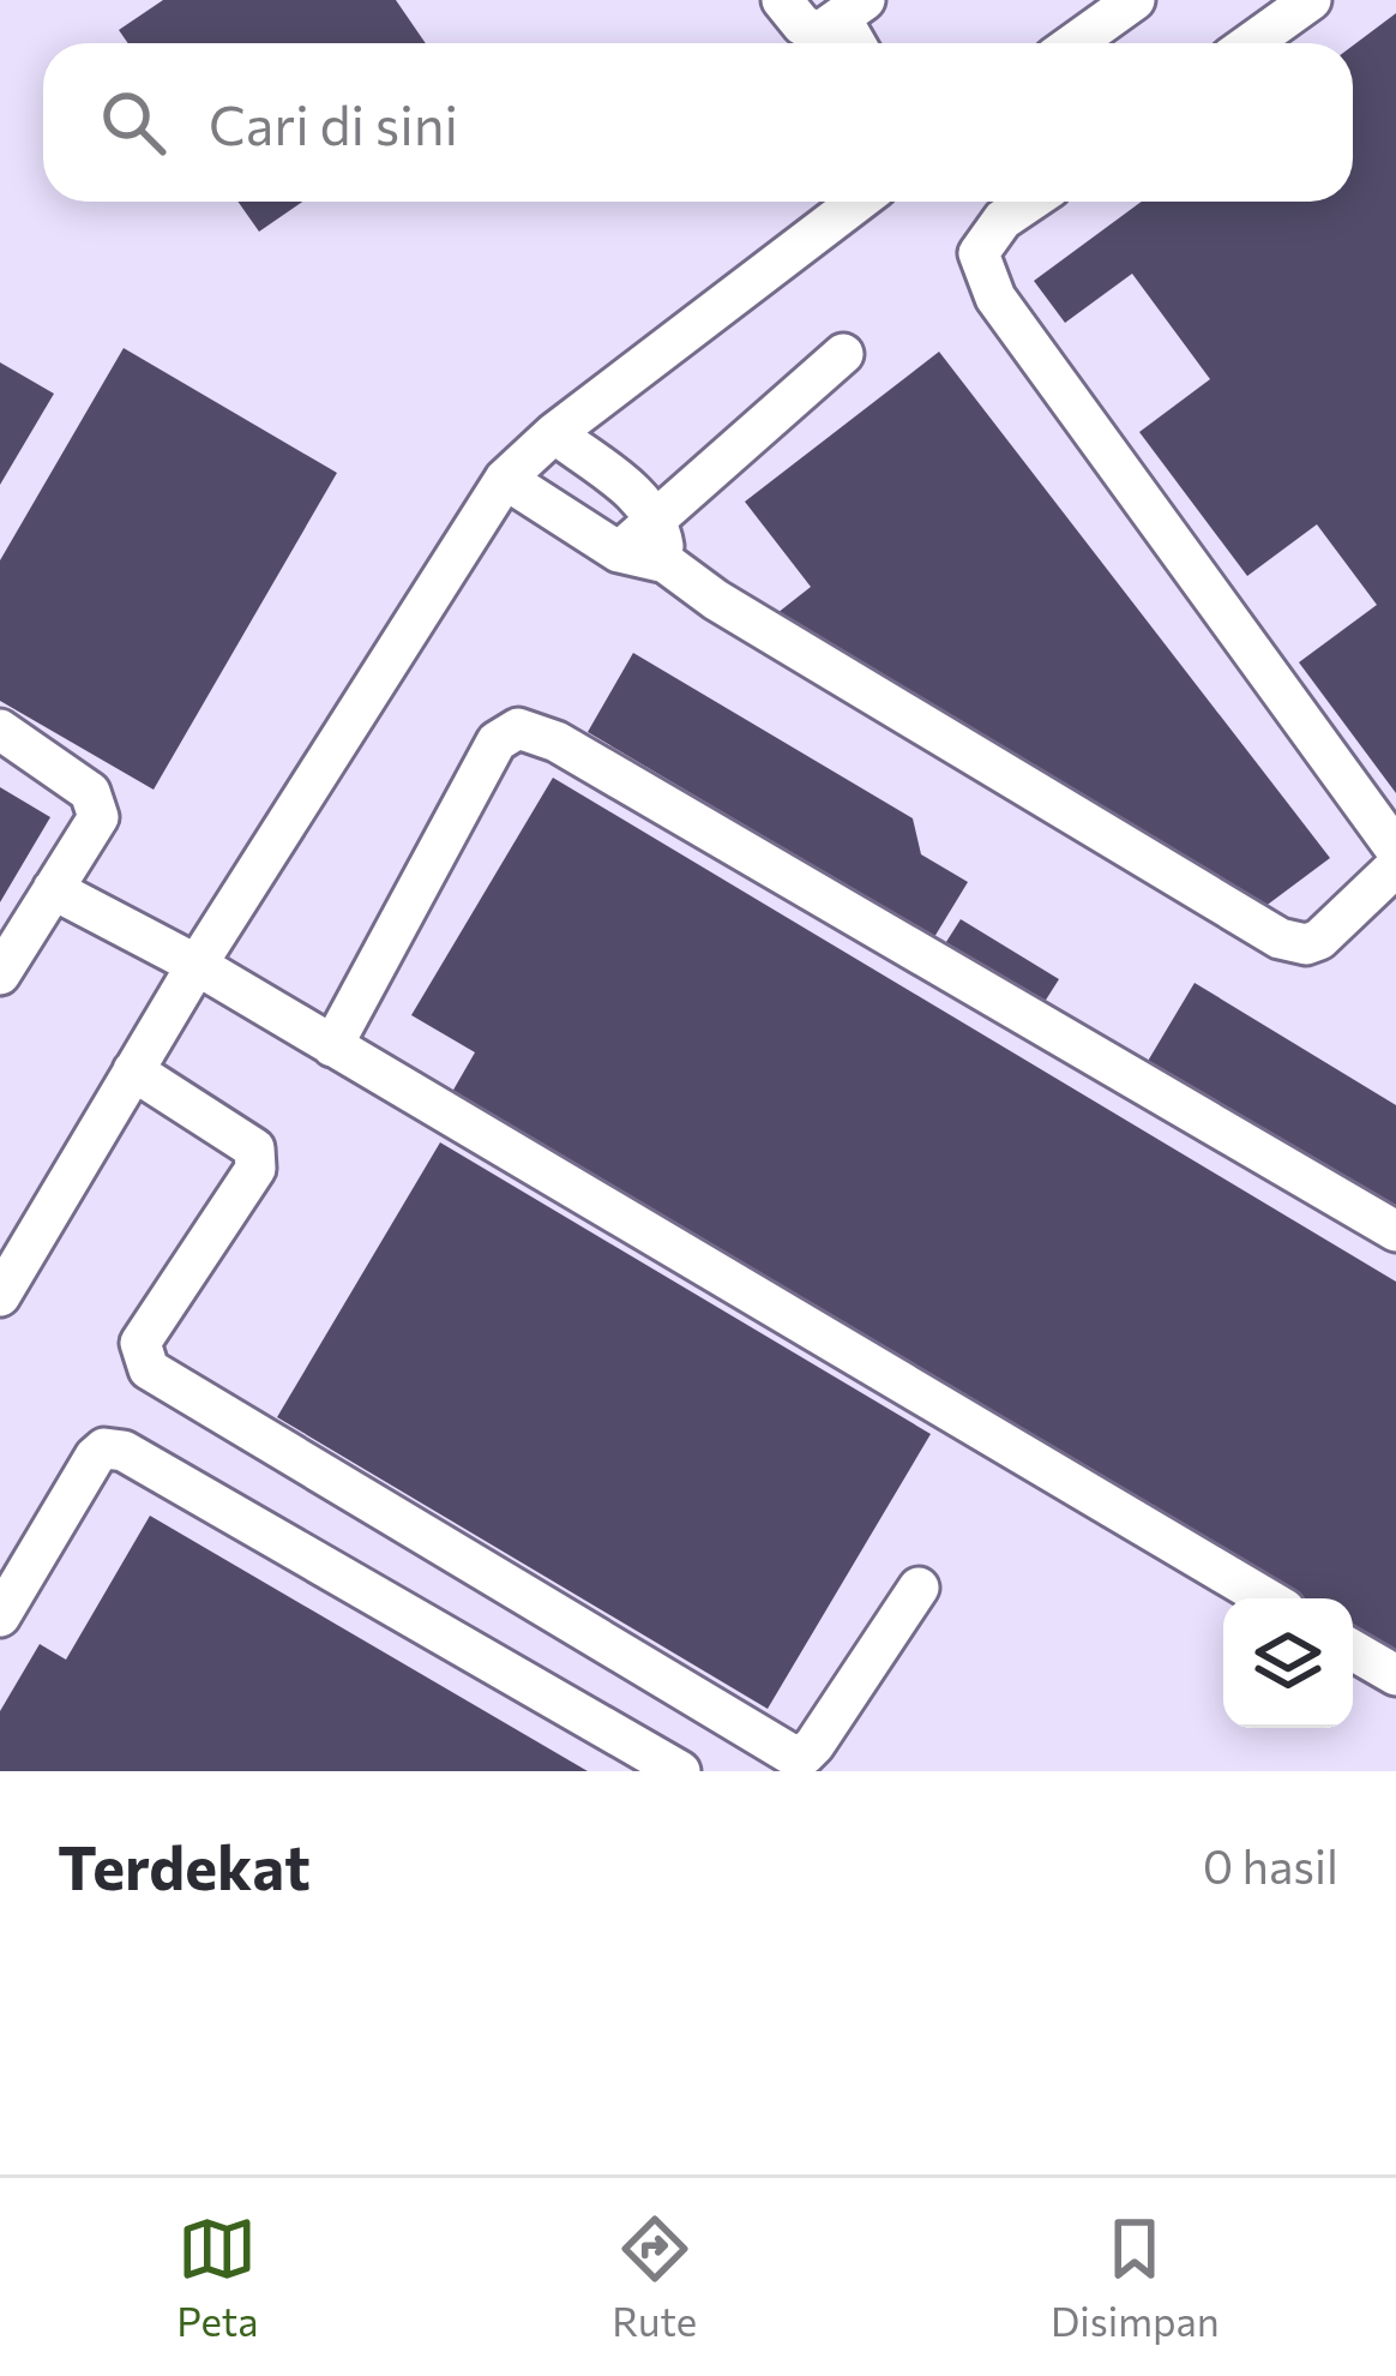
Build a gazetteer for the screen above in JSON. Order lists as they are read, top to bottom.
{
  "page": {
    "search": "Cari di sini",
    "heading": ["Terdekat", "0 hasil"],
    "nav": ["Peta", "Rute", "Disimpan"]
  }
}
